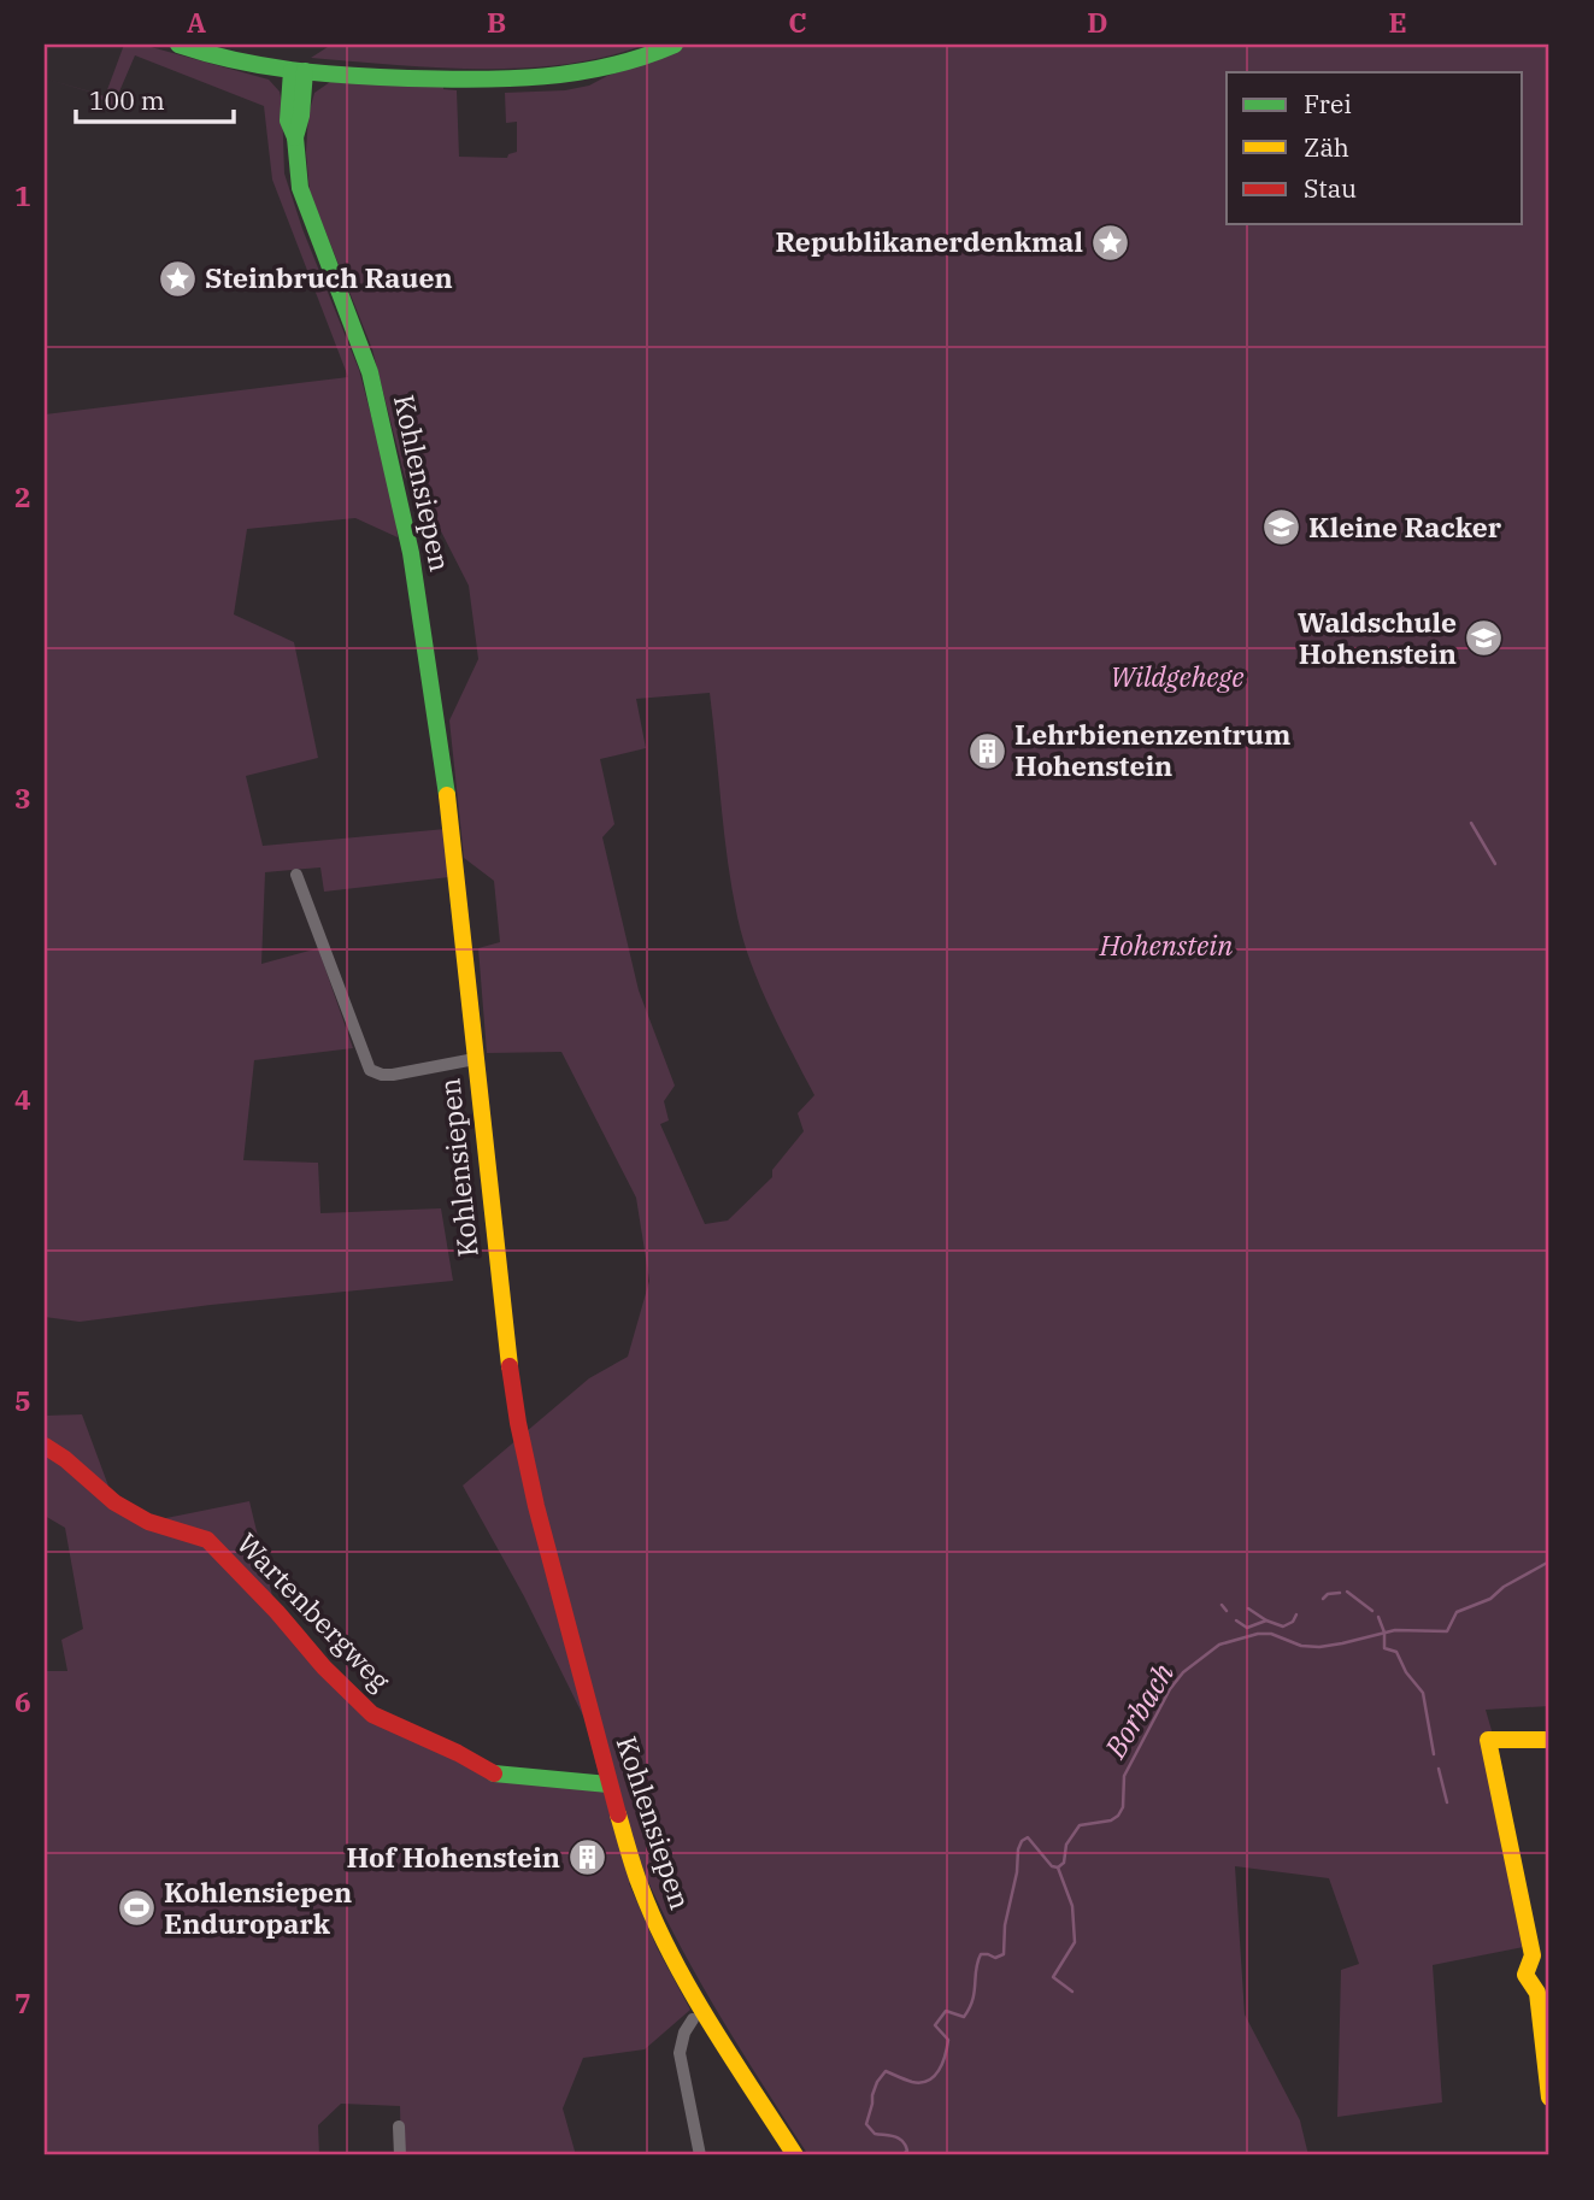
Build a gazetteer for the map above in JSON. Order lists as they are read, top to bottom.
{
  "streets": {
    "street": ["Kohlensiepen", "Wartenbergweg"]
  },
  "crossings": [
    ["Kohlensiepen", "Wartenbergweg"]
  ],
  "water": ["Borbach"],
  "parks": ["Wildgehege", "Hohenstein"],
  "places": {
    "place": ["Republikanerdenkmal", "Steinbruch Rauen"],
    "school or university": ["Kleine Racker", "Waldschule Hohenstein"],
    "building": ["Lehrbienenzentrum Hohenstein", "Hof Hohenstein"],
    "sports": ["Kohlensiepen Enduropark"]
  },
  "legend": ["Frei", "Zäh", "Stau"],
  "scale_bar": "100 m",
  "grid": {
    "columns": [
      "A",
      "B",
      "C",
      "D",
      "E"
    ],
    "rows": [
      "1",
      "2",
      "3",
      "4",
      "5",
      "6",
      "7"
    ]
  }
}
